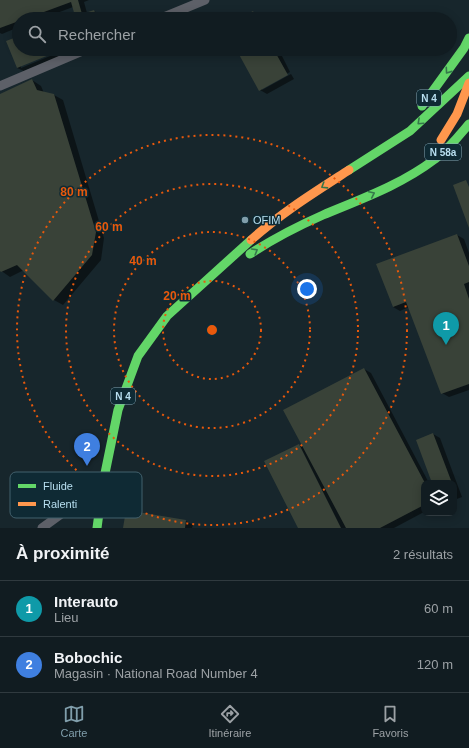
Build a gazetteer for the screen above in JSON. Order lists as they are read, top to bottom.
{
  "streets": {
    "main road": ["N 4", "N 58a"]
  },
  "crossings": [
    ["N 4", "N 58a"]
  ],
  "places": ["OFIM"],
  "legend": ["Fluide", "Ralenti"],
  "page": {
    "search": "Rechercher",
    "pins": ["1", "2"],
    "heading": ["À proximité", "2 résultats"],
    "list": [
      {
        "mark": "1",
        "name": "Interauto",
        "note": "Lieu",
        "value": "60 m"
      },
      {
        "mark": "2",
        "name": "Bobochic",
        "note": "Magasin · National Road Number 4",
        "value": "120 m"
      }
    ],
    "nav": ["Carte", "Itinéraire", "Favoris"]
  },
  "rings": [
    "80 m",
    "60 m",
    "40 m",
    "20 m"
  ]
}
